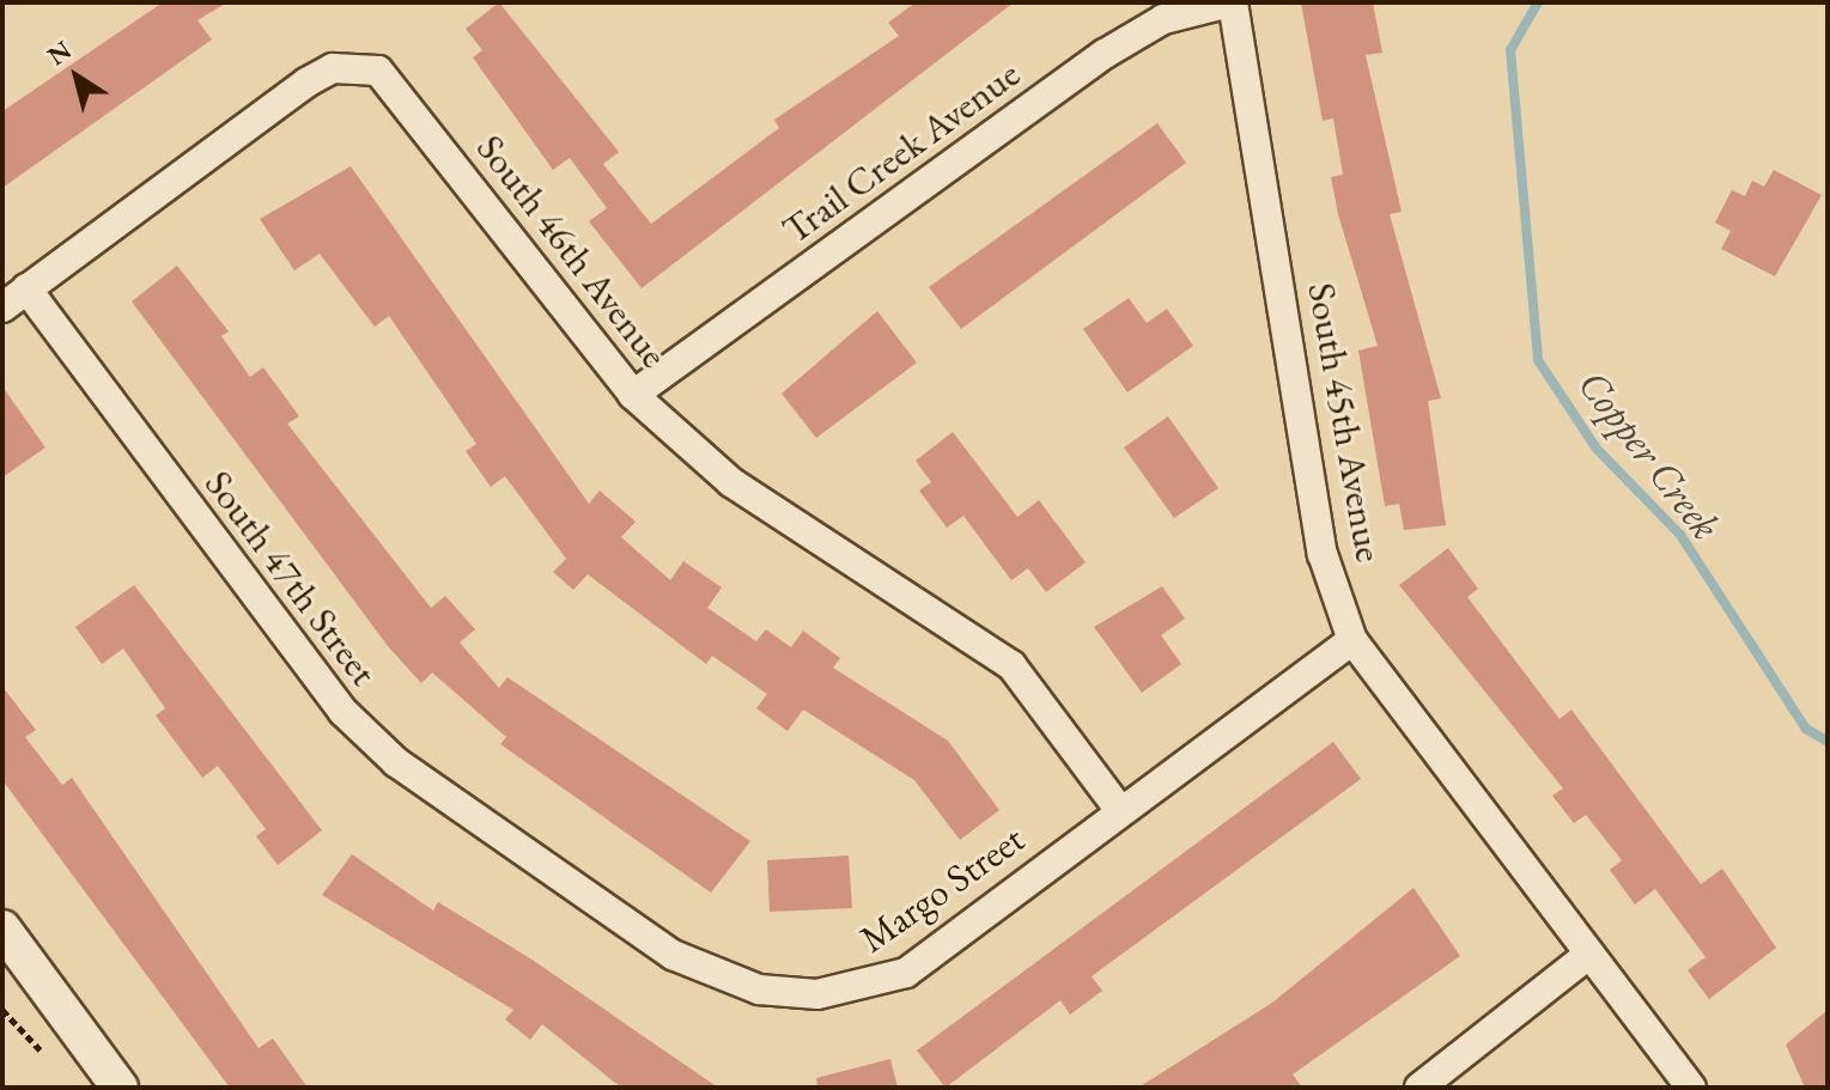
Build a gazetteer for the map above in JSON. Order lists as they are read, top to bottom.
{
  "streets": {
    "street": [
      "Trail Creek Avenue",
      "South 46th Avenue",
      "South 45th Avenue",
      "South 47th Street",
      "Margo Street"
    ]
  },
  "crossings": [
    ["Trail Creek Avenue", "South 46th Avenue"],
    ["Trail Creek Avenue", "South 45th Avenue"],
    ["South 46th Avenue", "South 47th Street"],
    ["South 46th Avenue", "Margo Street"],
    ["South 45th Avenue", "Margo Street"],
    ["South 47th Street", "Margo Street"]
  ],
  "water": ["Copper Creek"],
  "north": "top left"
}
